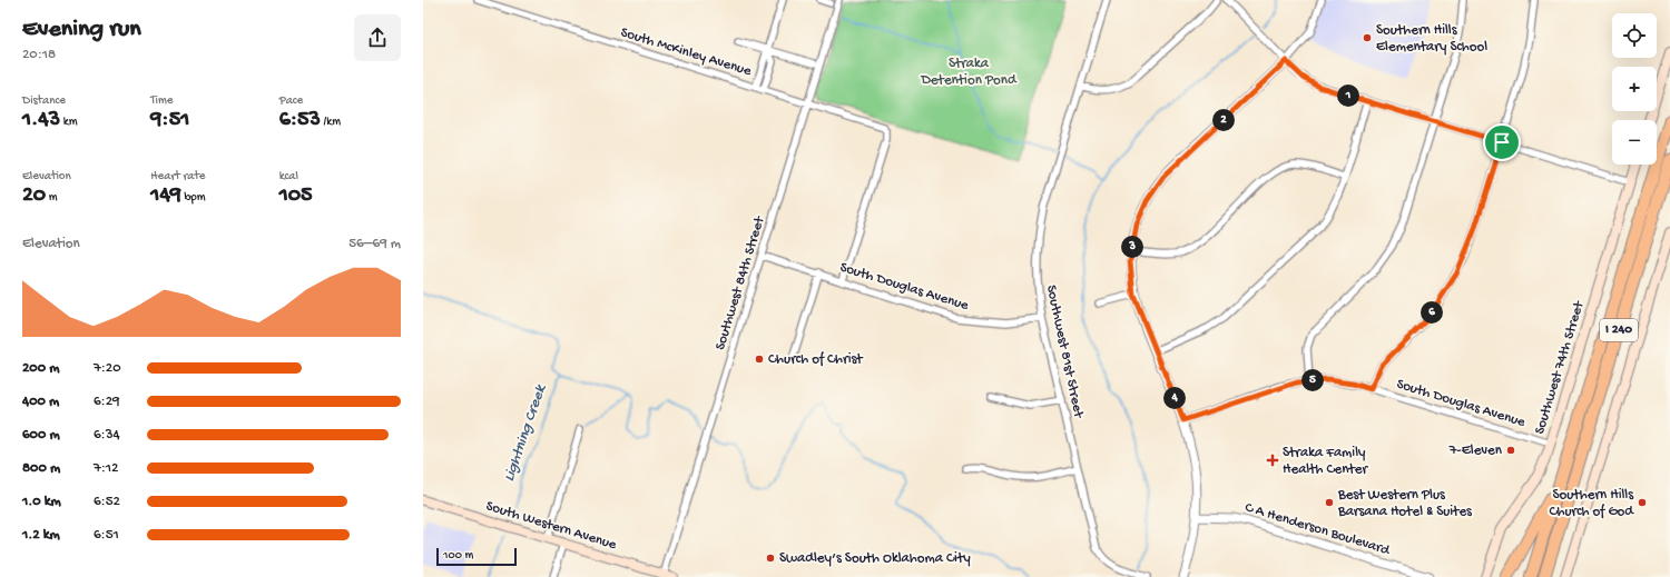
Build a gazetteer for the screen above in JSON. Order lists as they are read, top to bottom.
{
  "streets": {
    "highway": ["I 240"],
    "main road": ["Southwest 74th Street", "South Western Avenue"],
    "street": [
      "South McKinley Avenue",
      "Southwest 84th Street",
      "South Douglas Avenue",
      "Southwest 81st Street",
      "C A Henderson Boulevard"
    ]
  },
  "crossings": [
    ["South McKinley Avenue", "Southwest 84th Street"],
    ["South McKinley Avenue", "South Douglas Avenue"],
    ["Southwest 84th Street", "South Douglas Avenue"],
    ["Southwest 84th Street", "South Western Avenue"],
    ["South Douglas Avenue", "Southwest 81st Street"],
    ["South Douglas Avenue", "Southwest 74th Street"]
  ],
  "water": ["Lightning Creek"],
  "parks": ["Straka Detention Pond"],
  "places": {
    "other": [
      "Southern Hills Elementary School",
      "Church of Christ",
      "7-Eleven",
      "Best Western Plus Barsana Hotel & Suites",
      "Southern Hills Church of God",
      "Swadley’s South Oklahoma City"
    ],
    "health": ["Straka Family Health Center"]
  },
  "scale_bar": "100 m",
  "page": {
    "heading": ["Evening run", "20:18"],
    "map_buttons": ["+", "−"],
    "stats": [
      ["Distance", "1.43 km"],
      ["Time", "9:51"],
      ["Pace", "6:53 /km"],
      ["Elevation", "20 m"],
      ["Heart rate", "149 bpm"],
      ["kcal", "105"]
    ],
    "pins": [
      "1",
      "2",
      "3",
      "6",
      "5",
      "4"
    ],
    "chart": ["Elevation", "56–69 m"],
    "list": [
      {
        "name": "200 m",
        "note": "7:20"
      },
      {
        "name": "400 m",
        "note": "6:29"
      },
      {
        "name": "600 m",
        "note": "6:34"
      },
      {
        "name": "800 m",
        "note": "7:12"
      },
      {
        "name": "1.0 km",
        "note": "6:52"
      },
      {
        "name": "1.2 km",
        "note": "6:51"
      }
    ],
    "scale": "100 m"
  }
}
